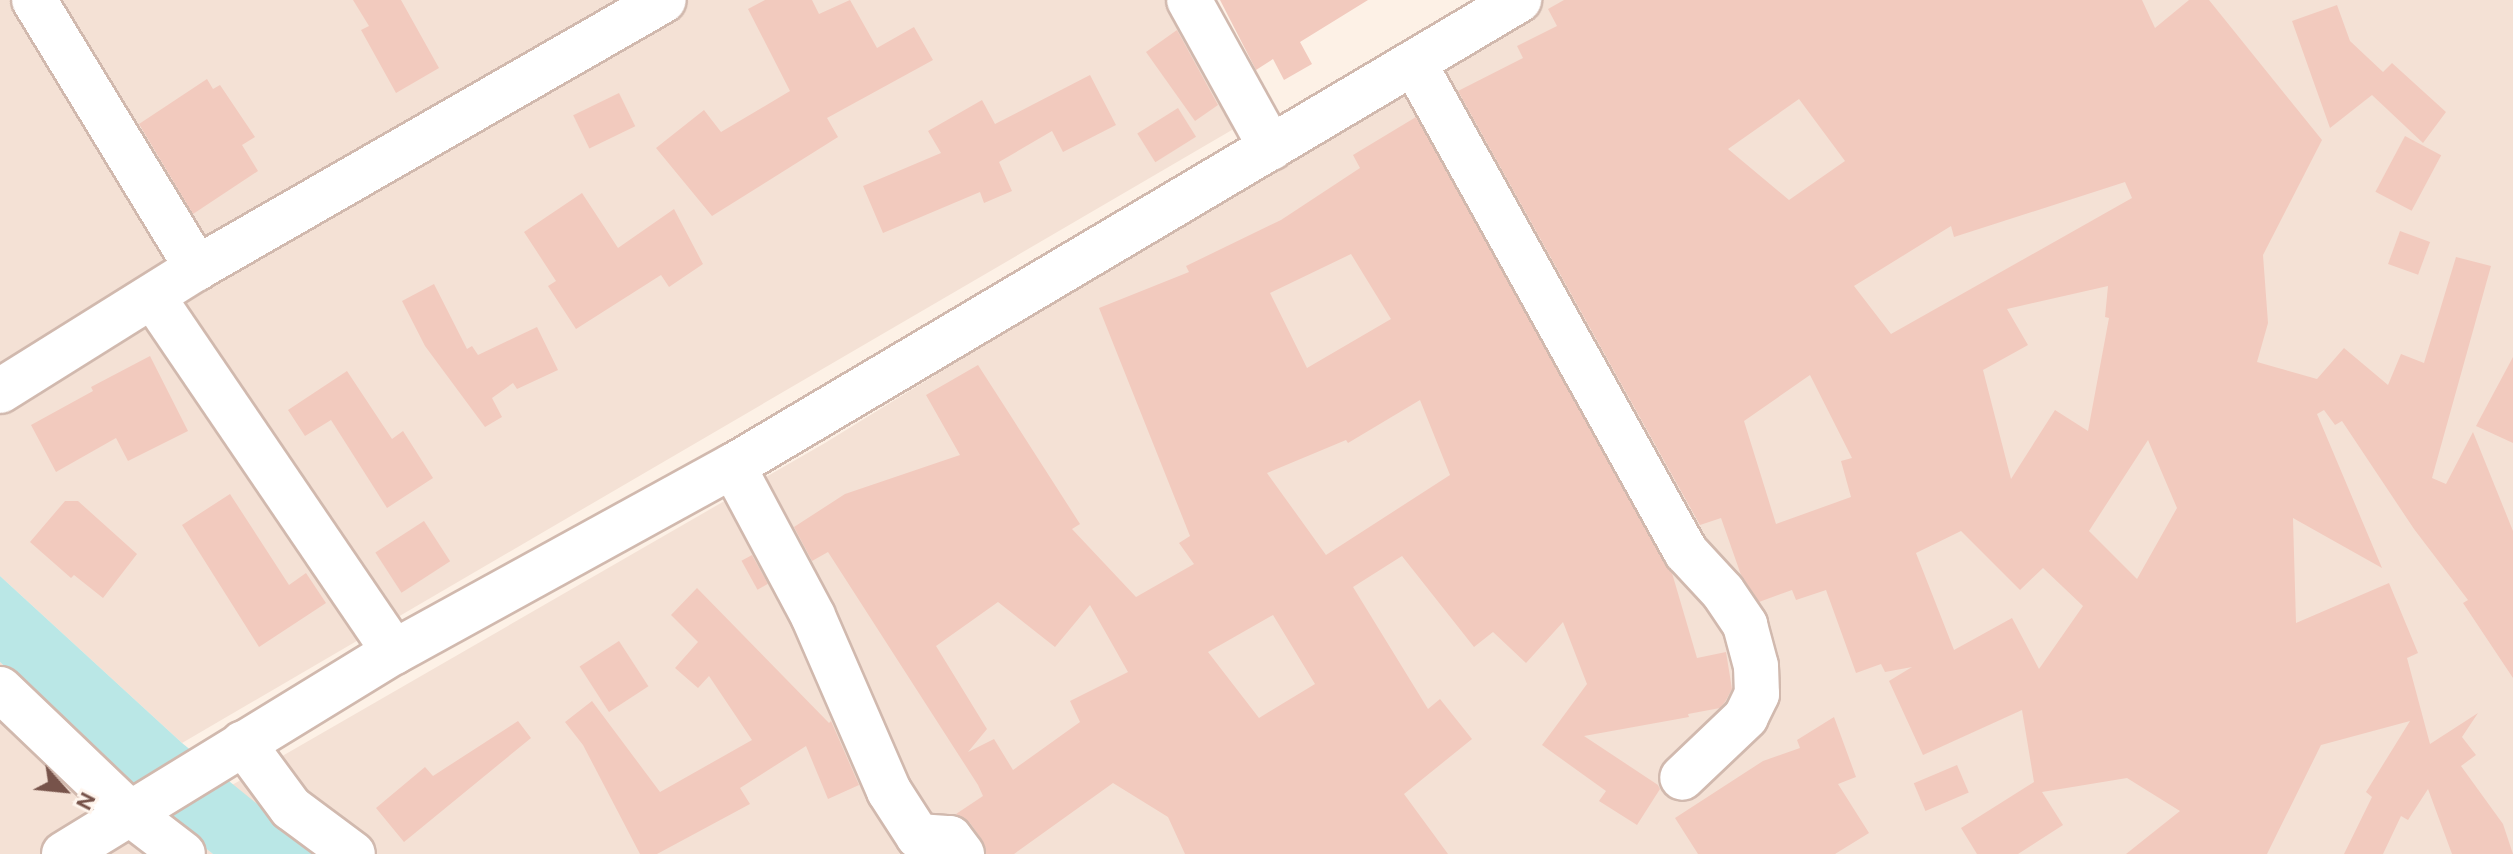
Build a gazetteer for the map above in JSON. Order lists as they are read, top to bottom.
{
  "north": "bottom right"
}
